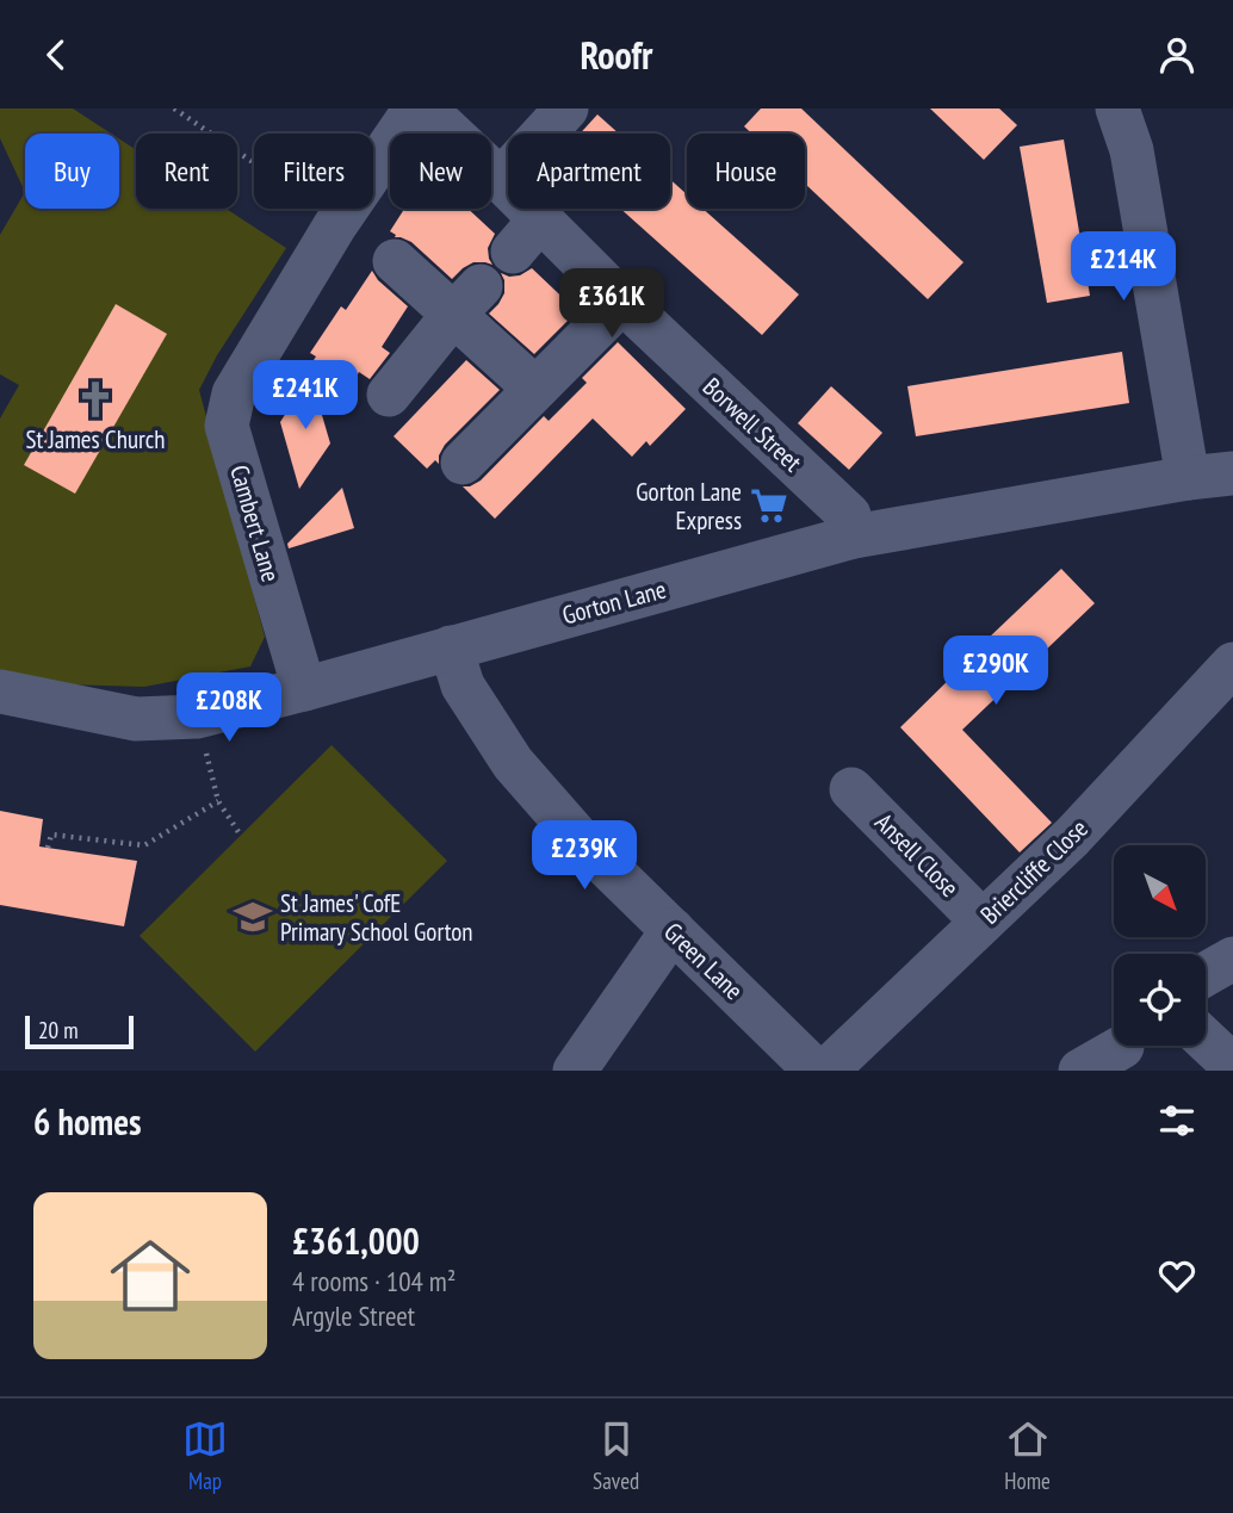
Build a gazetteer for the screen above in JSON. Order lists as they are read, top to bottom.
{
  "streets": {
    "street": [
      "Borwell Street",
      "Cambert Lane",
      "Gorton Lane",
      "Ansell Close",
      "Briercliffe Close",
      "Green Lane"
    ]
  },
  "crossings": [
    ["Borwell Street", "Gorton Lane"],
    ["Cambert Lane", "Gorton Lane"],
    ["Gorton Lane", "Green Lane"],
    ["Ansell Close", "Briercliffe Close"]
  ],
  "places": {
    "church": ["St James Church"],
    "supermarket": ["Gorton Lane Express"],
    "school or university": ["St James' CofE Primary School Gorton"]
  },
  "scale_bar": "20 m",
  "north": "bottom right",
  "page": {
    "header": "Roofr",
    "chip": [
      "Buy",
      "Rent",
      "Filters",
      "New",
      "Apartment",
      "House"
    ],
    "price": [
      "£214K",
      "£361K",
      "£241K",
      "£290K",
      "£208K",
      "£239K"
    ],
    "scale": "20 m",
    "heading": "6 homes",
    "list": [
      {
        "name": "£361,000",
        "note": "4 rooms · 104 m² · Argyle Street"
      }
    ],
    "tabs": ["Map", "Saved", "Home"]
  }
}
